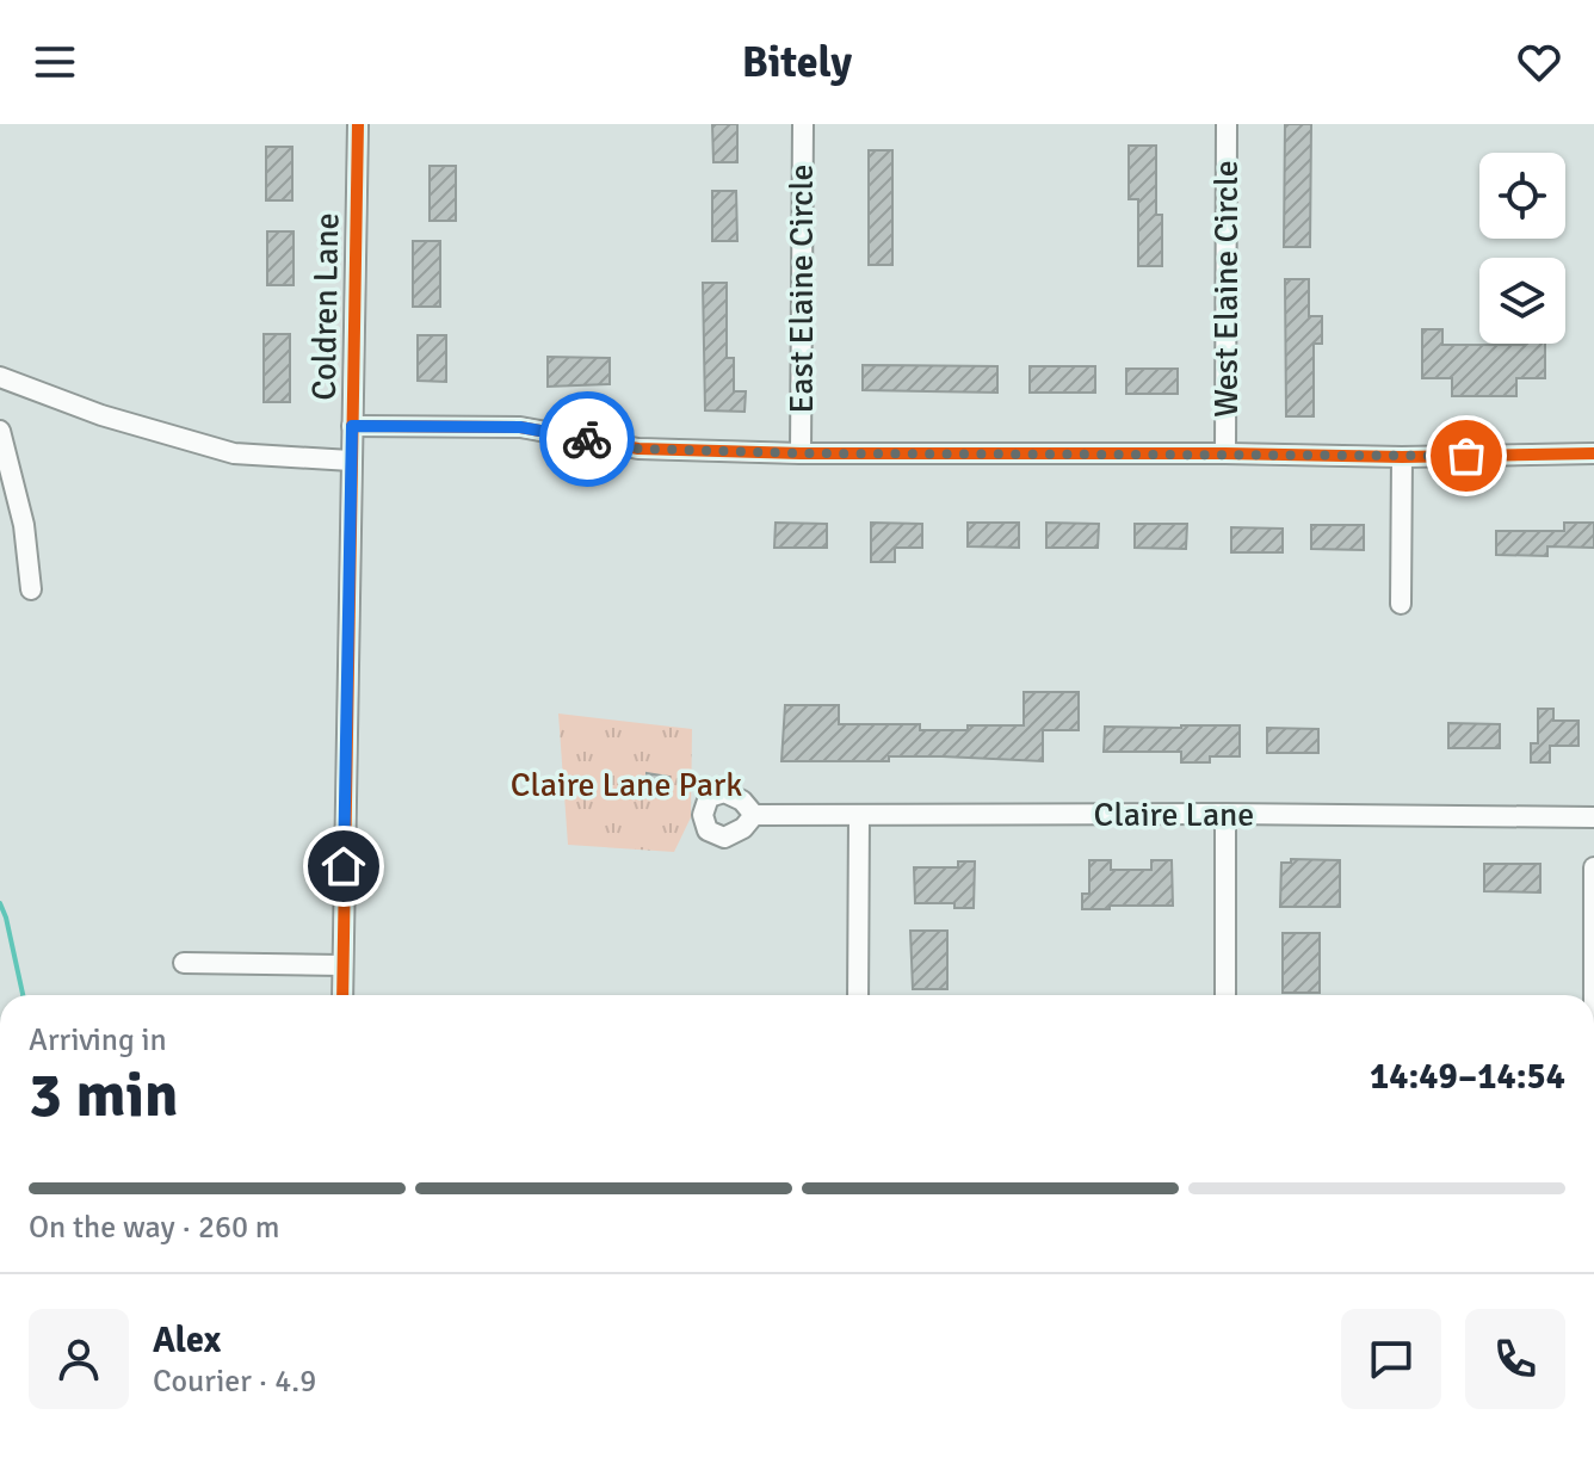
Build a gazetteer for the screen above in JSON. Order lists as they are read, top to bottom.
{
  "streets": {
    "street": [
      "East Elaine Circle",
      "West Elaine Circle",
      "Coldren Lane",
      "Claire Lane"
    ]
  },
  "parks": ["Claire Lane Park"],
  "page": {
    "header": "Bitely",
    "heading": ["3 min", "Arriving in", "14:49–14:54"],
    "panel": ["Alex", "Courier · 4.9"],
    "bar": "On the way · 260 m"
  }
}
